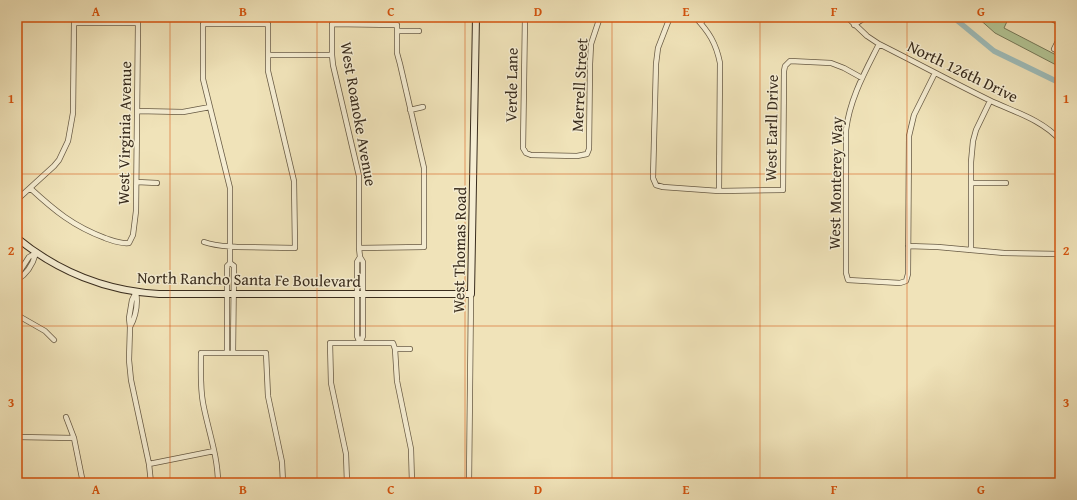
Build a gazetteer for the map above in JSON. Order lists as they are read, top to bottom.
{
  "streets": {
    "street": [
      "North 126th Drive",
      "Verde Lane",
      "Merrell Street",
      "West Roanoke Avenue",
      "West Earll Drive",
      "West Virginia Avenue",
      "West Monterey Way",
      "West Thomas Road",
      "North Rancho Santa Fe Boulevard"
    ]
  },
  "crossings": [
    ["North 126th Drive", "West Monterey Way"],
    ["Verde Lane", "Merrell Street"],
    ["West Roanoke Avenue", "North Rancho Santa Fe Boulevard"],
    ["West Earll Drive", "West Monterey Way"],
    ["West Thomas Road", "North Rancho Santa Fe Boulevard"]
  ],
  "grid": {
    "columns": [
      "A",
      "B",
      "C",
      "D",
      "E",
      "F",
      "G"
    ],
    "rows": ["1", "2", "3"]
  }
}
